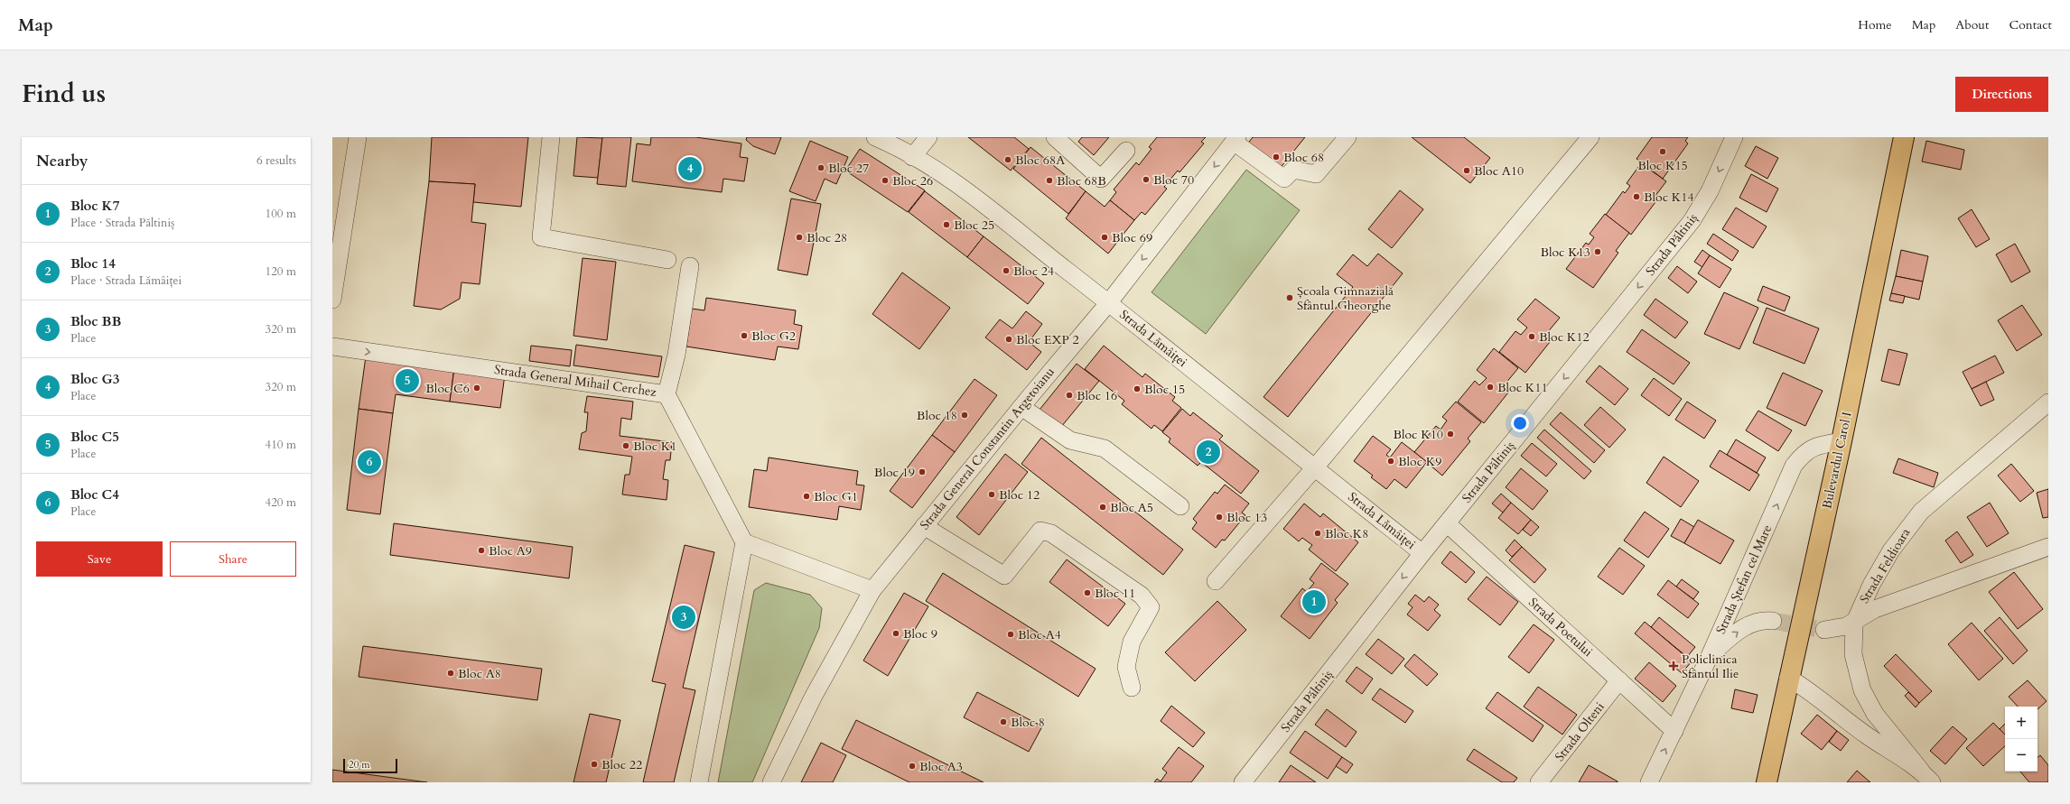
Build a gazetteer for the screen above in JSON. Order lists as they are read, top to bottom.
{
  "streets": {
    "main road": ["Bulevardul Carol I"],
    "street": [
      "Strada Păltiniș",
      "Strada Lămâiței",
      "Strada General Mihail Cerchez",
      "Strada General Constantin Argetoianu",
      "Strada Feldioara",
      "Strada Ștefan cel Mare",
      "Strada Poetului",
      "Strada Olteni"
    ]
  },
  "crossings": [
    ["Strada Păltiniș", "Strada Lămâiței"],
    ["Strada Păltiniș", "Strada Poetului"],
    ["Strada Lămâiței", "Strada General Constantin Argetoianu"],
    ["Bulevardul Carol I", "Strada Feldioara"],
    ["Bulevardul Carol I", "Strada Ștefan cel Mare"],
    ["Strada Ștefan cel Mare", "Strada Poetului"],
    ["Strada Poetului", "Strada Olteni"]
  ],
  "one_way": ["Strada General Mihail Cerchez", "Strada Ștefan cel Mare"],
  "places": {
    "other": [
      "Bloc K15",
      "Bloc 68",
      "Bloc 68A",
      "Bloc 27",
      "Bloc A10",
      "Bloc 70",
      "Bloc 26",
      "Bloc 68B",
      "Bloc K14",
      "Bloc 25",
      "Bloc 28",
      "Bloc 69",
      "Bloc K13",
      "Bloc 24",
      "Școala Gimnazială Sfântul Gheorghe",
      "Bloc G2",
      "Bloc K12",
      "Bloc EXP 2",
      "Bloc K11",
      "Bloc C6",
      "Bloc 15",
      "Bloc 16",
      "Bloc 18",
      "Bloc K10",
      "Bloc K1",
      "Bloc K9",
      "Bloc 19",
      "Bloc 12",
      "Bloc G1",
      "Bloc A5",
      "Bloc 13",
      "Bloc K8",
      "Bloc A9",
      "Bloc 11",
      "Bloc 9",
      "Bloc A4",
      "Bloc A8",
      "Bloc 8",
      "Bloc 22",
      "Bloc A3"
    ],
    "health": ["Policlinica Sfântul Ilie"]
  },
  "scale_bar": "20 m",
  "page": {
    "header": "Map",
    "nav": [
      "Home",
      "Map",
      "About",
      "Contact"
    ],
    "title": "Find us",
    "buttons": [
      "Directions",
      ["Save", "Share"]
    ],
    "heading": ["Nearby", "6 results"],
    "pins": [
      "4",
      "5",
      "2",
      "6",
      "1",
      "3"
    ],
    "list": [
      {
        "mark": "1",
        "name": "Bloc K7",
        "note": "Place · Strada Păltiniș",
        "value": "100 m"
      },
      {
        "mark": "2",
        "name": "Bloc 14",
        "note": "Place · Strada Lămâiței",
        "value": "120 m"
      },
      {
        "mark": "3",
        "name": "Bloc BB",
        "note": "Place",
        "value": "320 m"
      },
      {
        "mark": "4",
        "name": "Bloc G3",
        "note": "Place",
        "value": "320 m"
      },
      {
        "mark": "5",
        "name": "Bloc C5",
        "note": "Place",
        "value": "410 m"
      },
      {
        "mark": "6",
        "name": "Bloc C4",
        "note": "Place",
        "value": "420 m"
      }
    ],
    "map_buttons": ["+", "−"],
    "scale": "20 m"
  }
}
